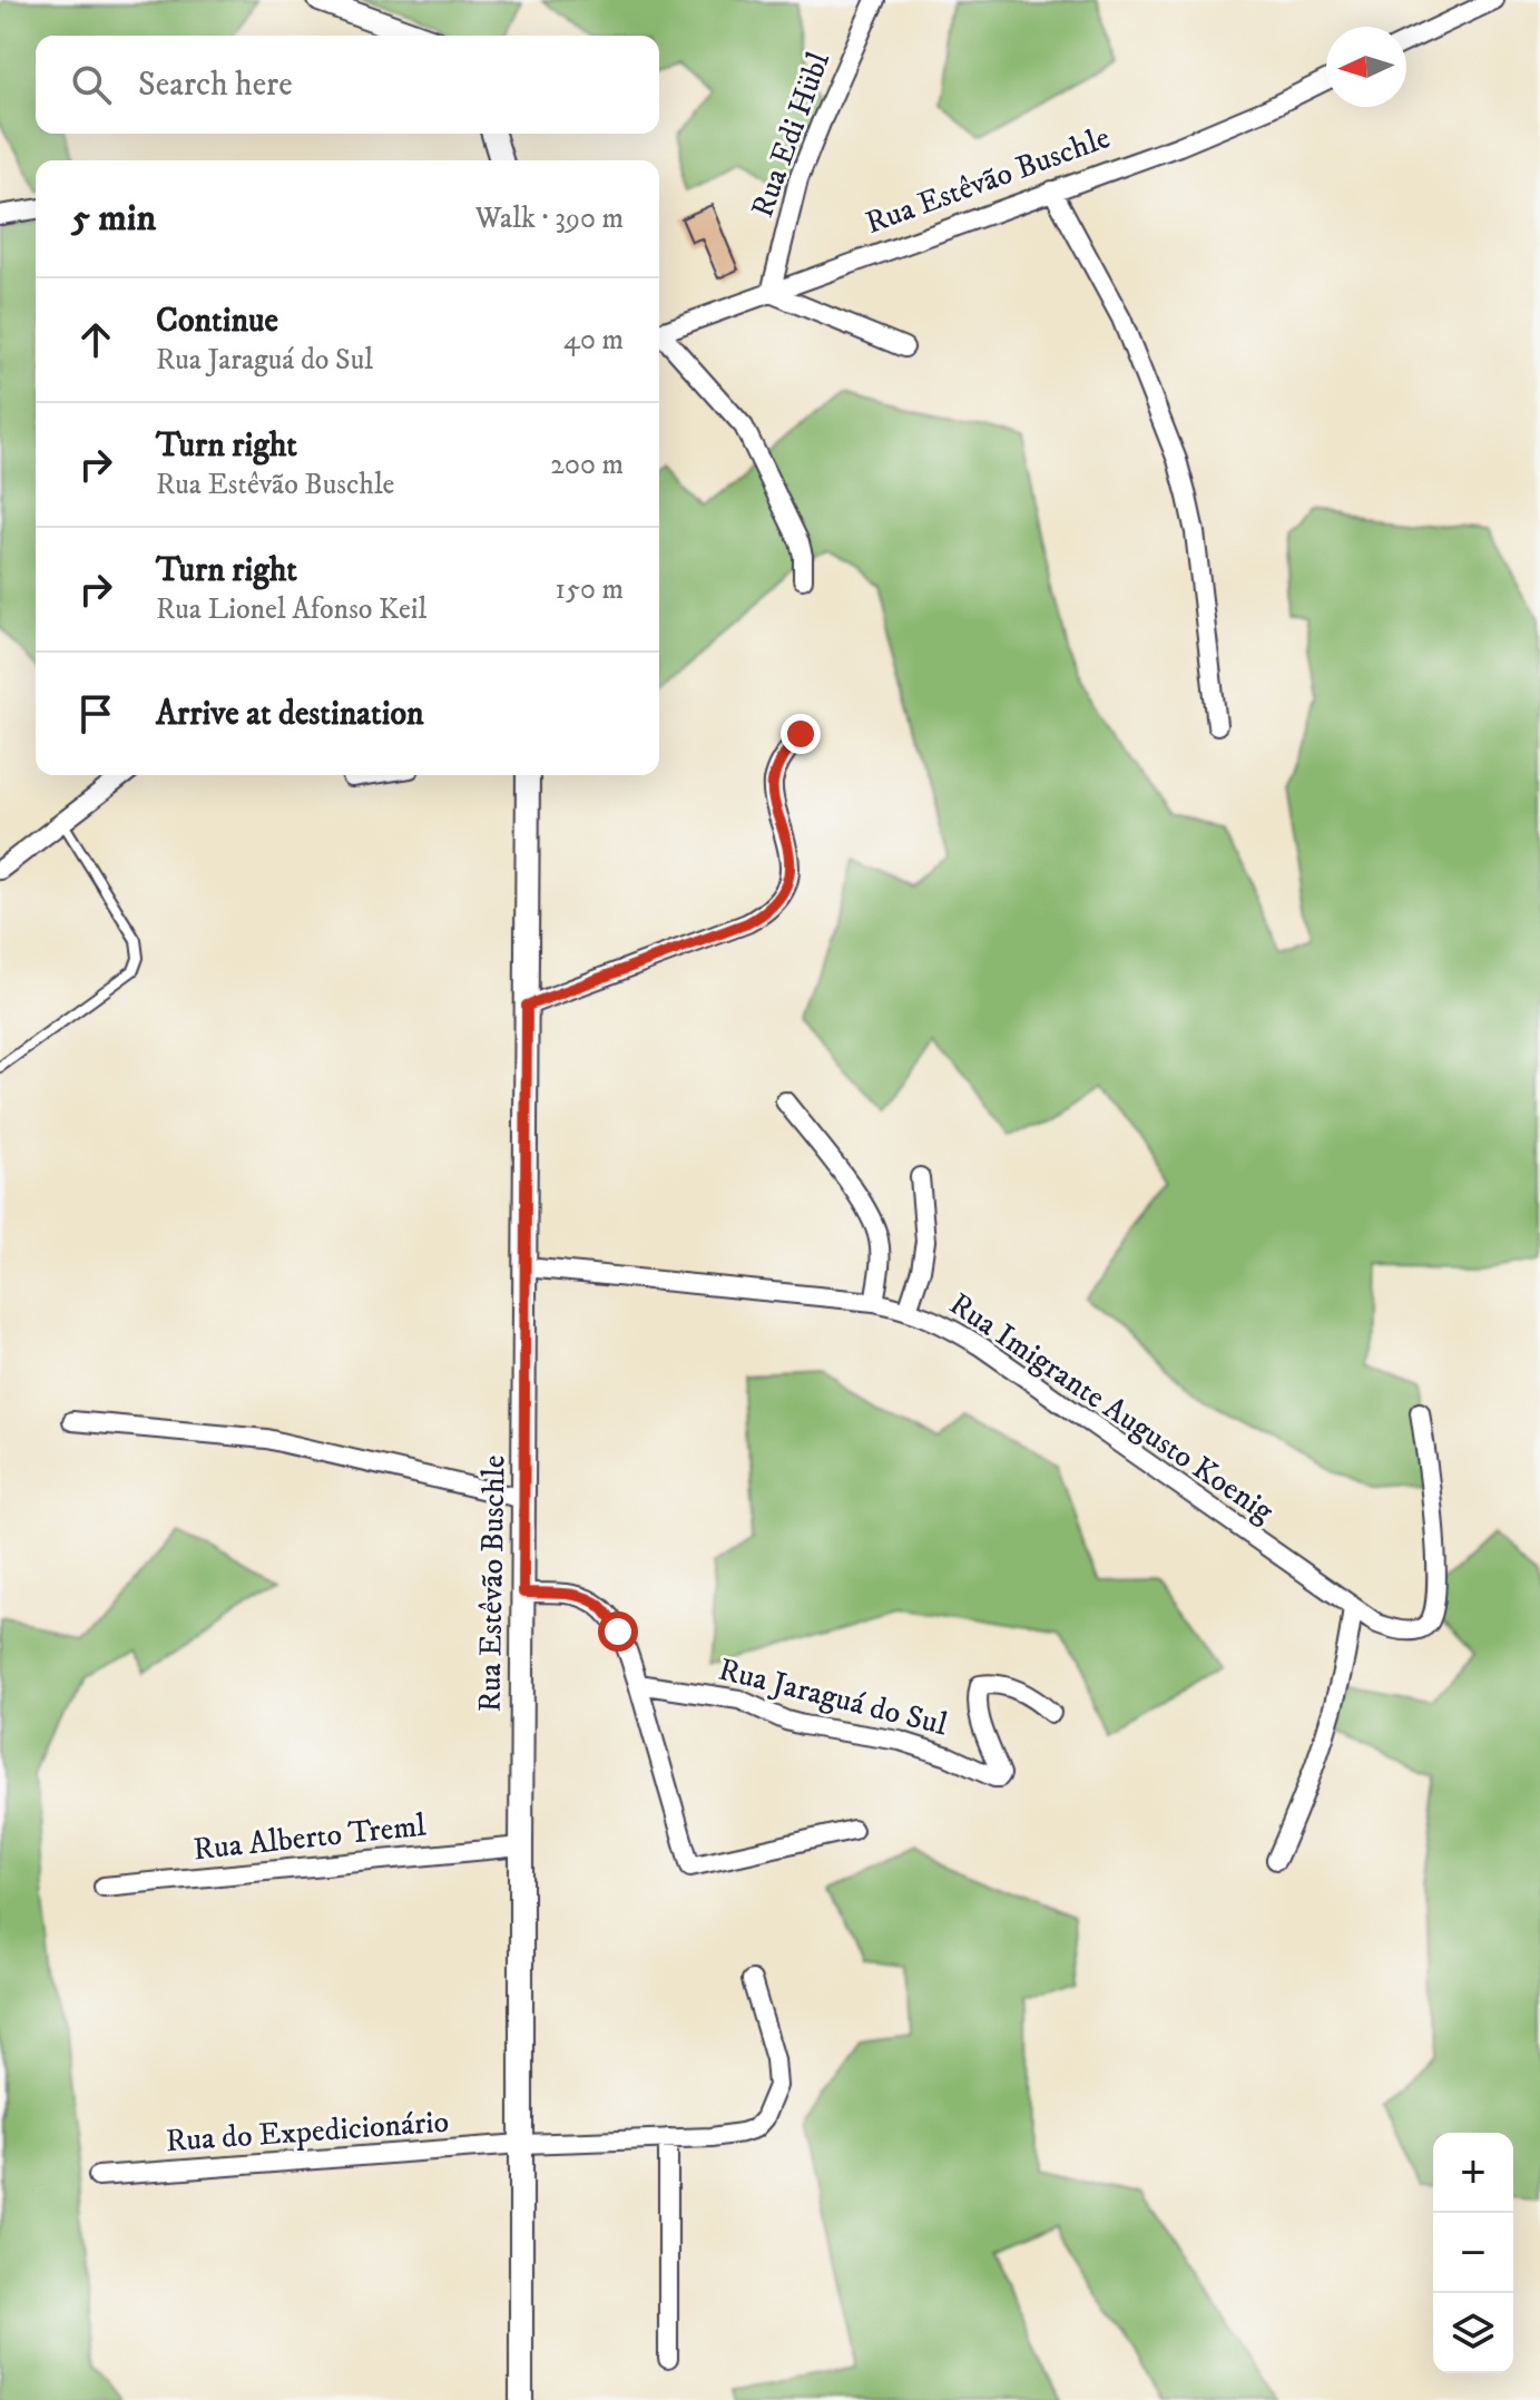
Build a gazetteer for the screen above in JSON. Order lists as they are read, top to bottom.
{
  "streets": {
    "street": [
      "Rua Edi Hübl",
      "Rua Estêvão Buschle",
      "Rua Imigrante Augusto Koenig",
      "Rua Jaraguá do Sul",
      "Rua Alberto Treml",
      "Rua do Expedicionário"
    ]
  },
  "crossings": [
    ["Rua Edi Hübl", "Rua Estêvão Buschle"],
    ["Rua Estêvão Buschle", "Rua Imigrante Augusto Koenig"],
    ["Rua Estêvão Buschle", "Rua Alberto Treml"],
    ["Rua Estêvão Buschle", "Rua do Expedicionário"]
  ],
  "north": "left",
  "page": {
    "search": "Search here",
    "heading": ["5 min", "Walk · 390 m"],
    "list": [
      ["Continue", "Rua Jaraguá do Sul", "40 m"],
      ["Turn right", "Rua Estêvão Buschle", "200 m"],
      ["Turn right", "Rua Lionel Afonso Keil", "150 m"],
      "Arrive at destination"
    ],
    "map_buttons": ["+", "−"]
  }
}
